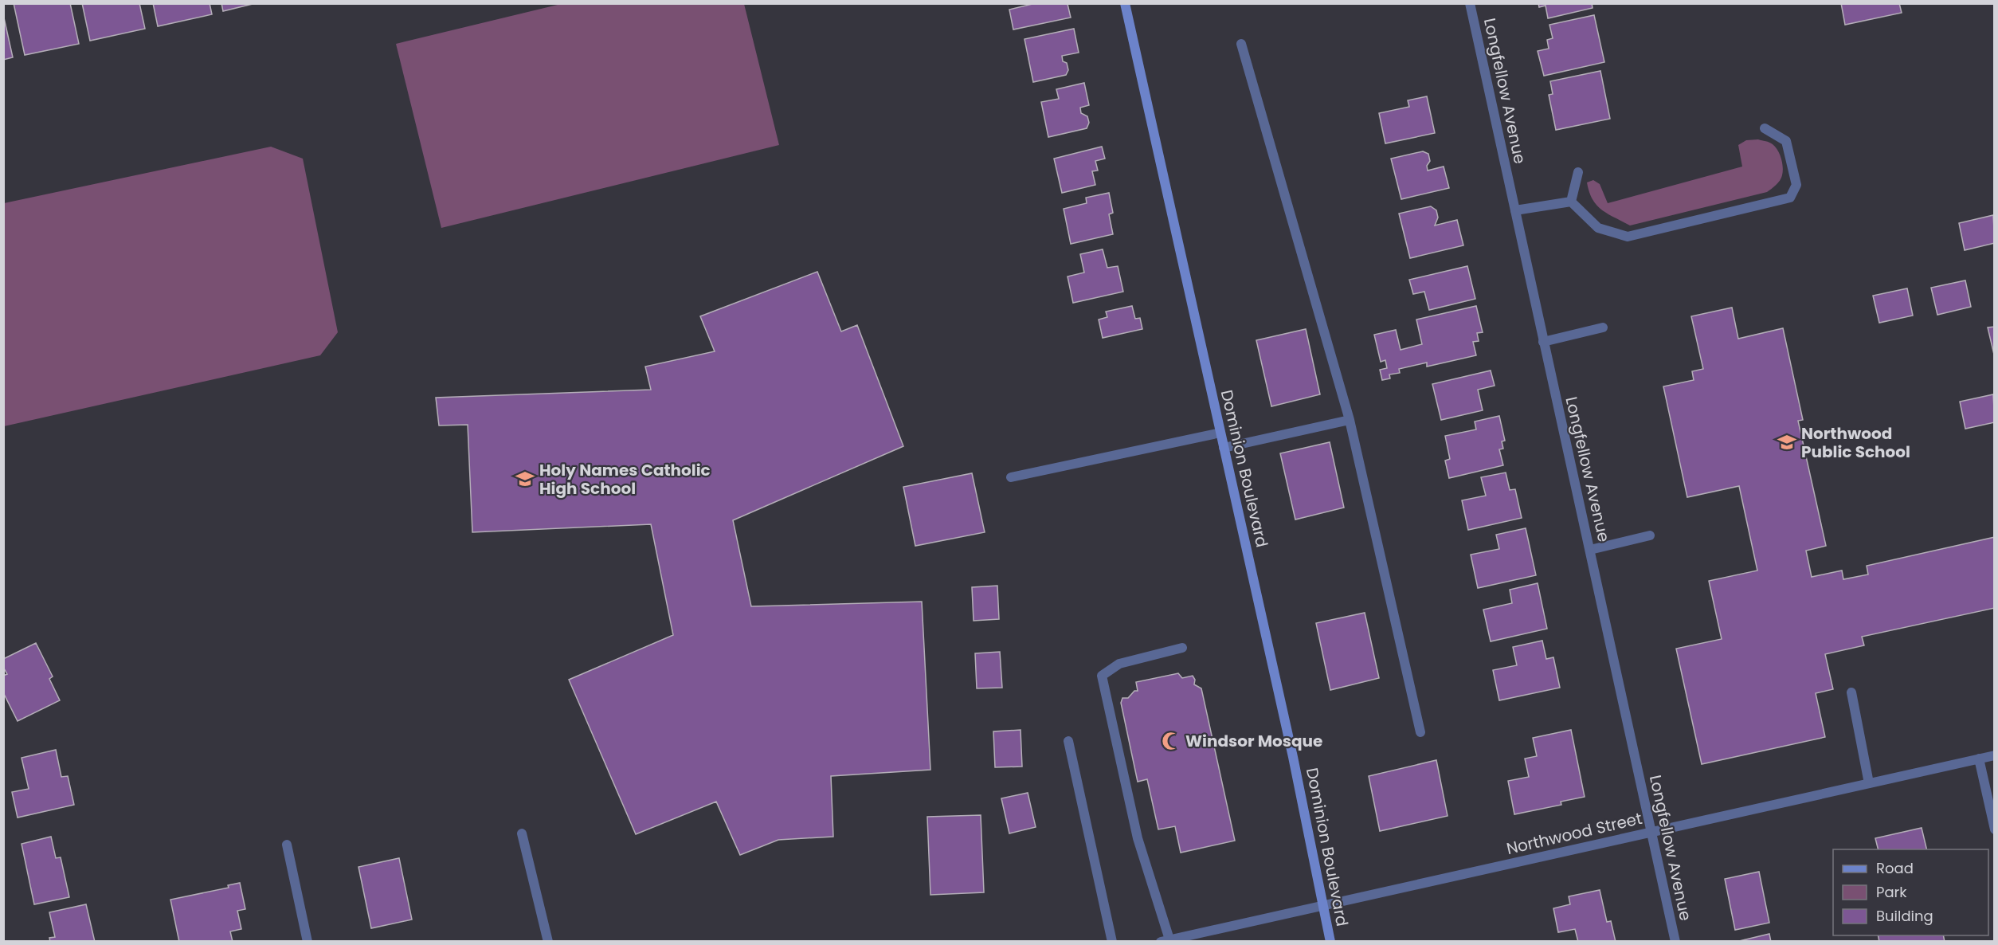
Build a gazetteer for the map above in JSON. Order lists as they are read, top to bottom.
{
  "streets": {
    "street": ["Longfellow Avenue", "Dominion Boulevard", "Northwood Street"]
  },
  "crossings": [
    ["Longfellow Avenue", "Northwood Street"],
    ["Dominion Boulevard", "Northwood Street"]
  ],
  "places": {
    "school or university": ["Northwood Public School", "Holy Names Catholic High School"],
    "mosque": ["Windsor Mosque"]
  },
  "legend": ["Road", "Park", "Building"]
}
